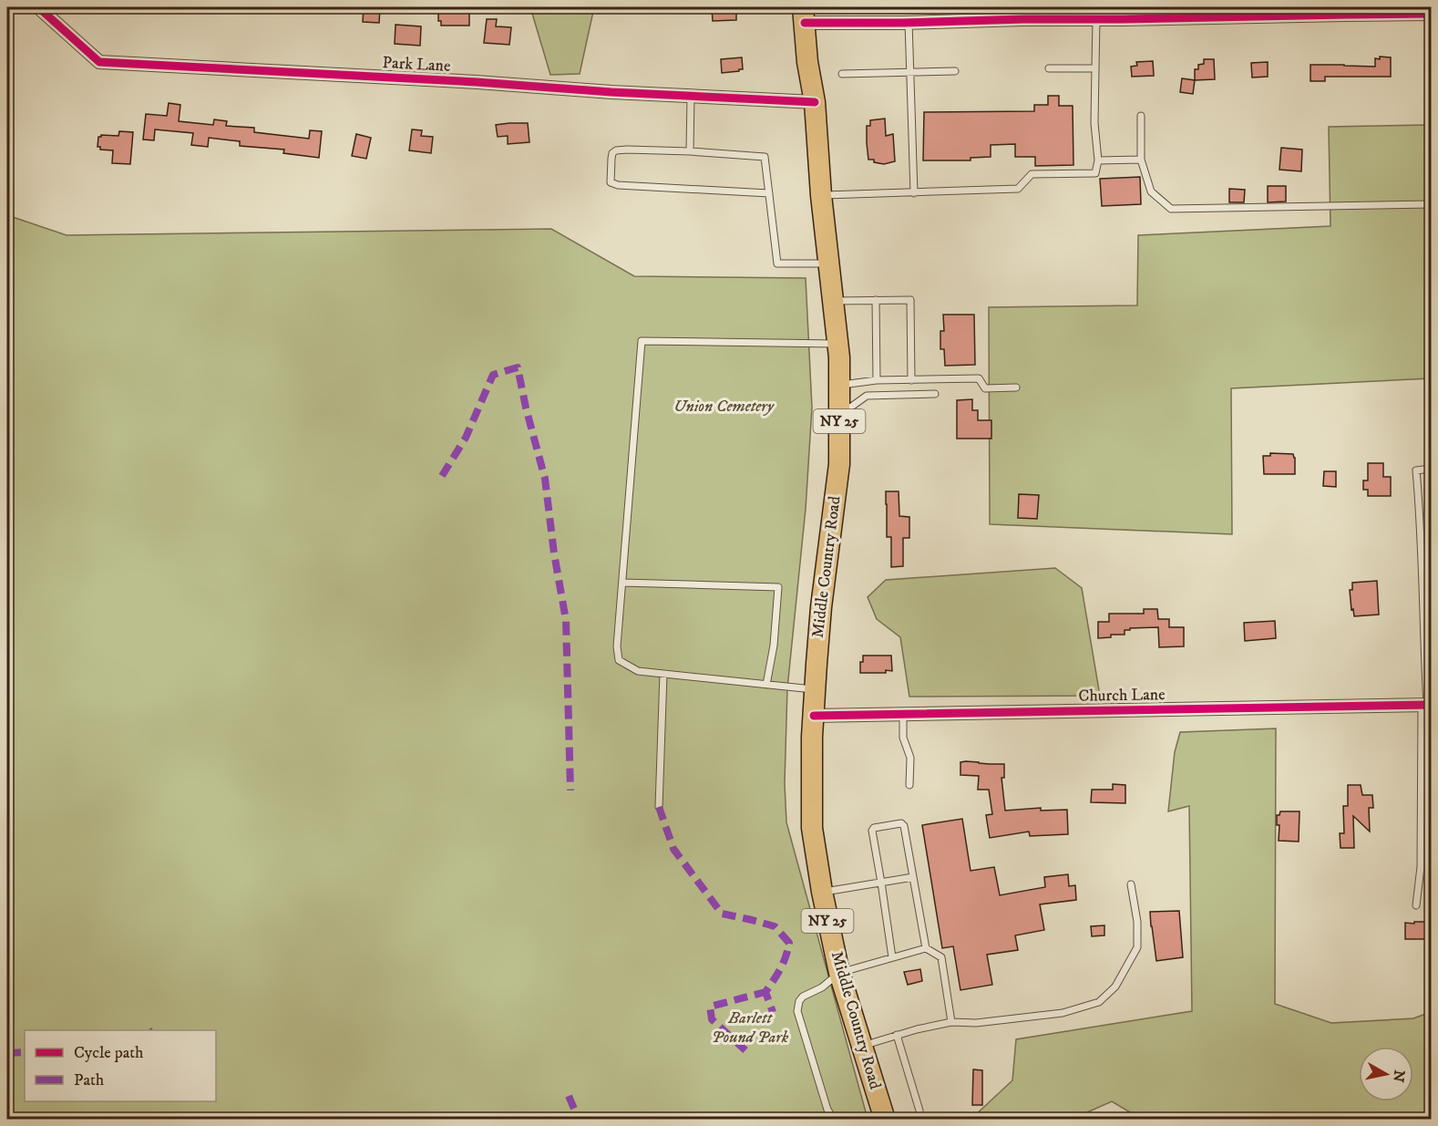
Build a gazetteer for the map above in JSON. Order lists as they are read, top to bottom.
{
  "streets": {
    "main road": ["NY 25", "Middle Country Road"],
    "street": ["Park Lane", "Church Lane"]
  },
  "crossings": [
    ["Park Lane", "Middle Country Road"],
    ["Middle Country Road", "Church Lane"]
  ],
  "parks": ["Union Cemetery", "Barlett Pound Park"],
  "legend": ["Cycle path", "Path"],
  "north": "right"
}
